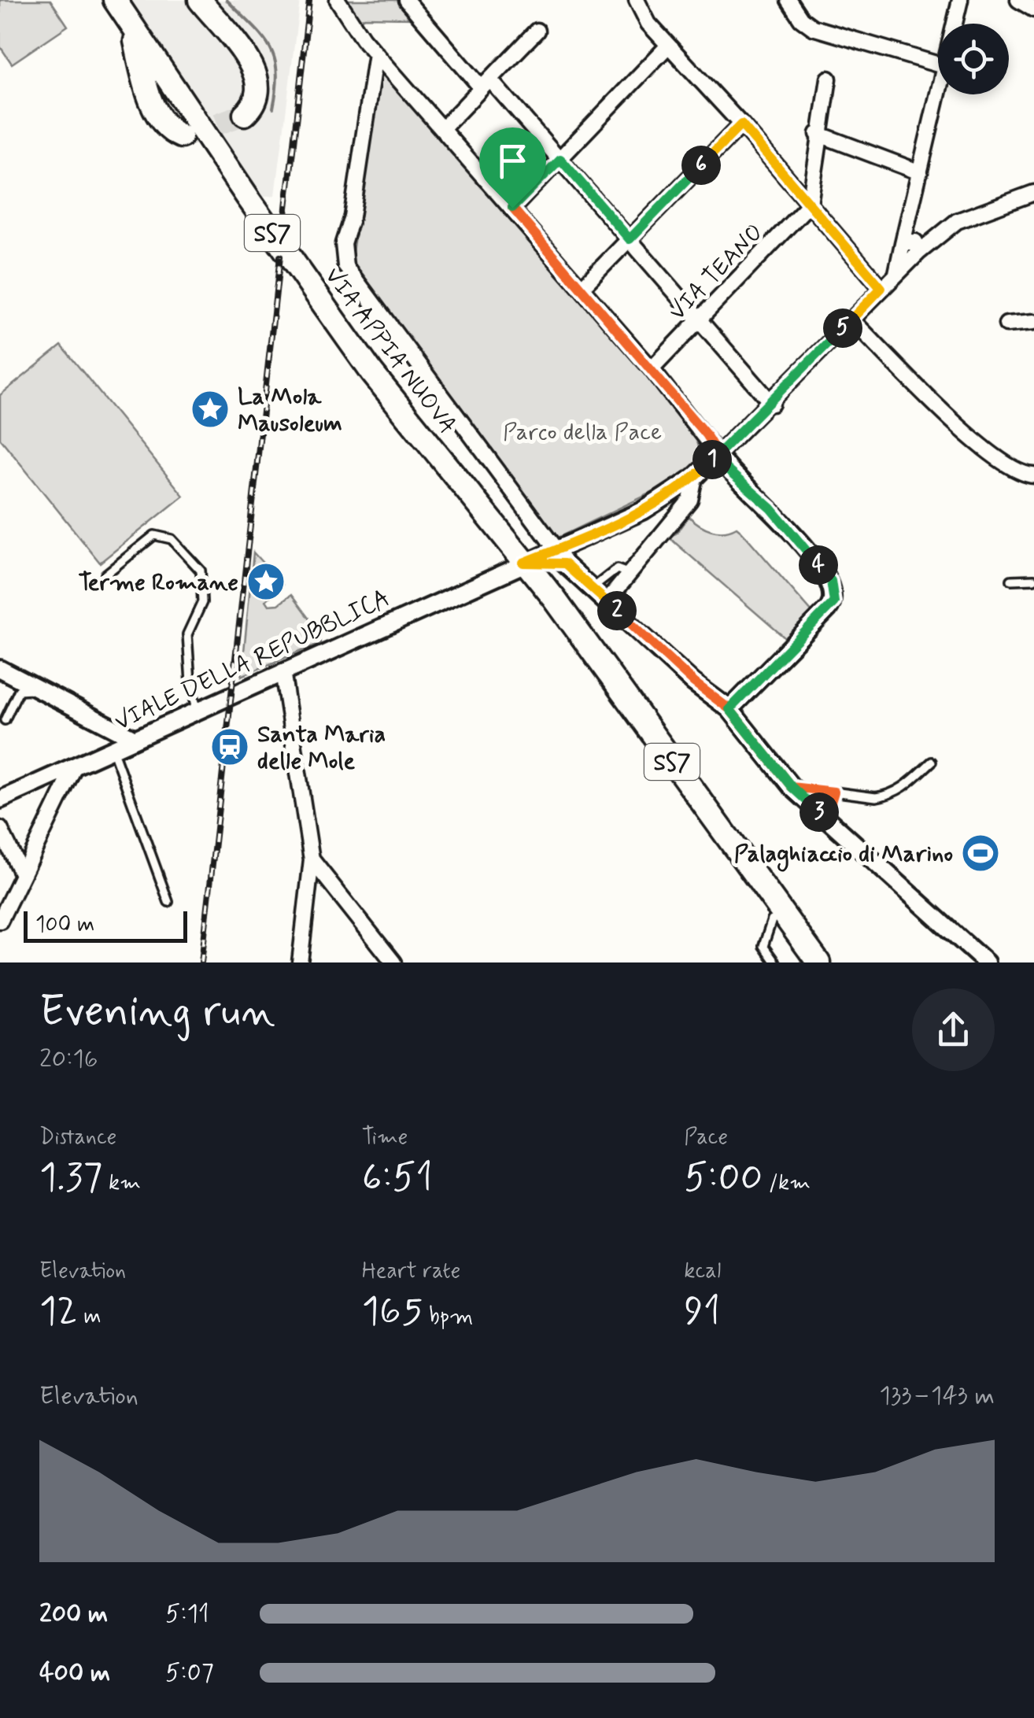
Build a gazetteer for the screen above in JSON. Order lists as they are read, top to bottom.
{
  "streets": {
    "main road": ["SS7", "VIA APPIA NUOVA"],
    "street": ["VIA TEANO", "VIALE DELLA REPUBBLICA"]
  },
  "crossings": [
    ["VIA APPIA NUOVA", "VIALE DELLA REPUBBLICA"]
  ],
  "parks": ["Parco della Pace"],
  "places": {
    "place": ["La Mola Mausoleum", "Terme Romane"],
    "station": ["Santa Maria delle Mole"],
    "sports": ["Palaghiaccio di Marino"]
  },
  "scale_bar": "100 m",
  "page": {
    "pins": [
      "6",
      "5",
      "1",
      "4",
      "2",
      "3"
    ],
    "scale": "100 m",
    "heading": ["Evening run", "20:16"],
    "stats": [
      ["Distance", "1.37 km"],
      ["Time", "6:51"],
      ["Pace", "5:00 /km"],
      ["Elevation", "12 m"],
      ["Heart rate", "165 bpm"],
      ["kcal", "91"]
    ],
    "chart": ["Elevation", "133–143 m"],
    "list": [
      {
        "name": "200 m",
        "note": "5:11"
      },
      {
        "name": "400 m",
        "note": "5:07"
      }
    ]
  }
}
